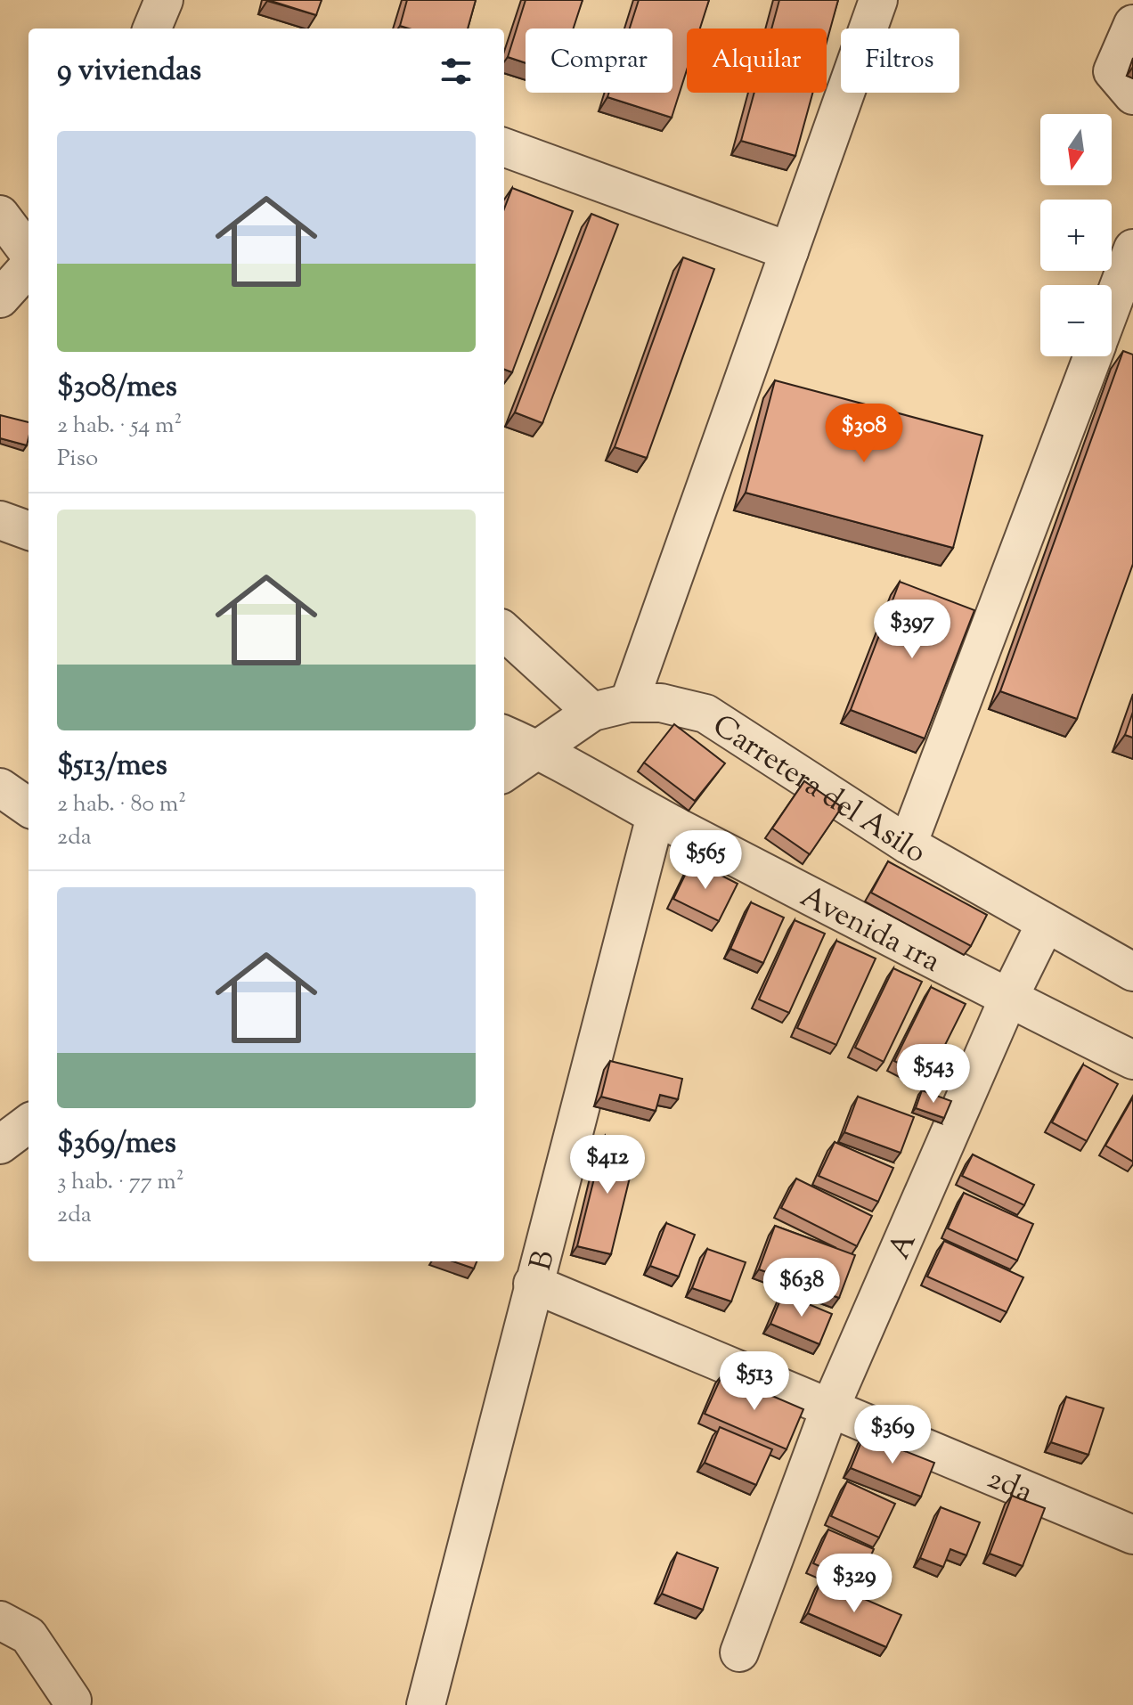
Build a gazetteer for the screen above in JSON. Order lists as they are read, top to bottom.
{
  "streets": {
    "street": [
      "Carretera del Asilo",
      "Avenida 1ra",
      "A",
      "B",
      "2da"
    ]
  },
  "crossings": [
    ["Carretera del Asilo", "Avenida 1ra"],
    ["Carretera del Asilo", "A"],
    ["Avenida 1ra", "A"],
    ["Avenida 1ra", "B"],
    ["A", "2da"],
    ["B", "2da"]
  ],
  "north": "bottom",
  "page": {
    "chip": ["Comprar", "Alquilar", "Filtros"],
    "heading": "9 viviendas",
    "map_buttons": ["+", "−"],
    "list": [
      {
        "name": "$308/mes",
        "note": "2 hab. · 54 m² · Piso"
      },
      {
        "name": "$513/mes",
        "note": "2 hab. · 80 m² · 2da"
      },
      {
        "name": "$369/mes",
        "note": "3 hab. · 77 m² · 2da"
      }
    ],
    "price": [
      "$308",
      "$397",
      "$565",
      "$543",
      "$412",
      "$638",
      "$513",
      "$369",
      "$329"
    ]
  }
}
